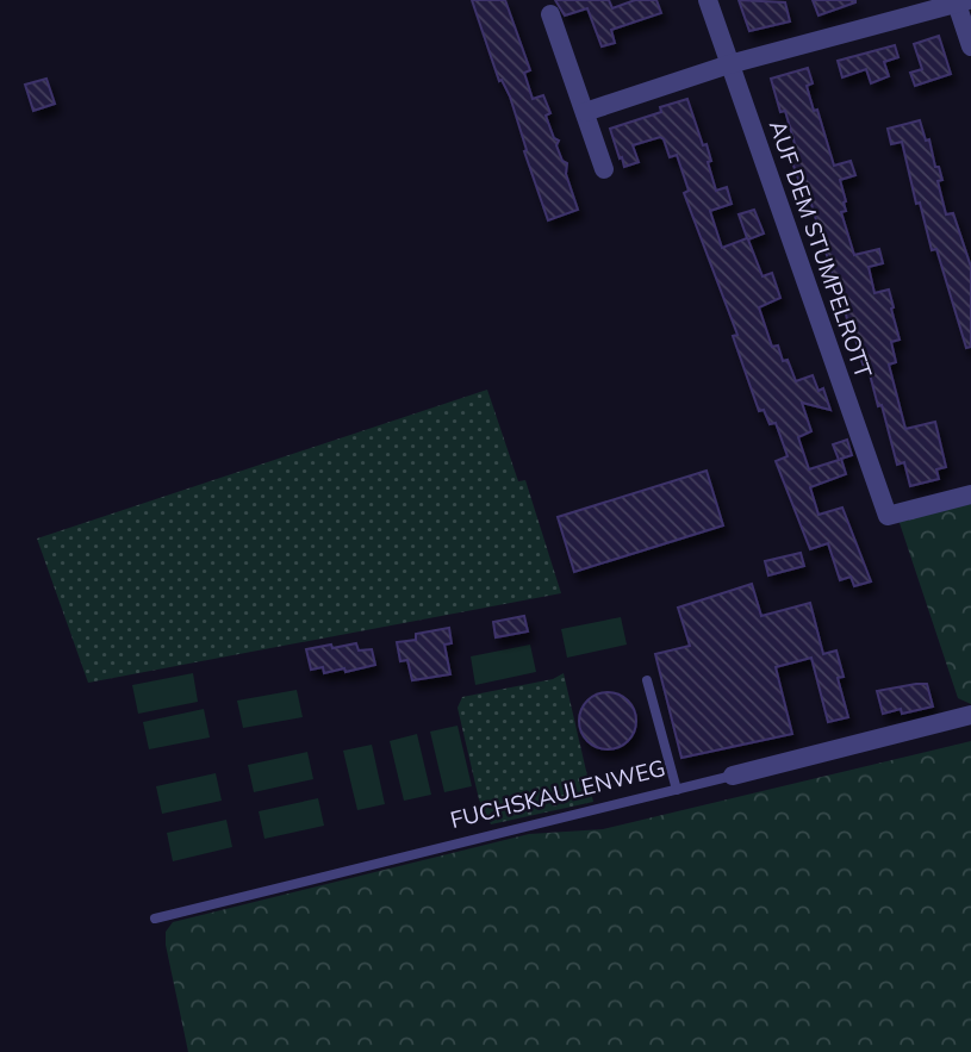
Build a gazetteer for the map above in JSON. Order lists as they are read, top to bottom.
{
  "streets": {
    "street": ["AUF DEM STUMPELROTT", "FUCHSKAULENWEG"]
  }
}
